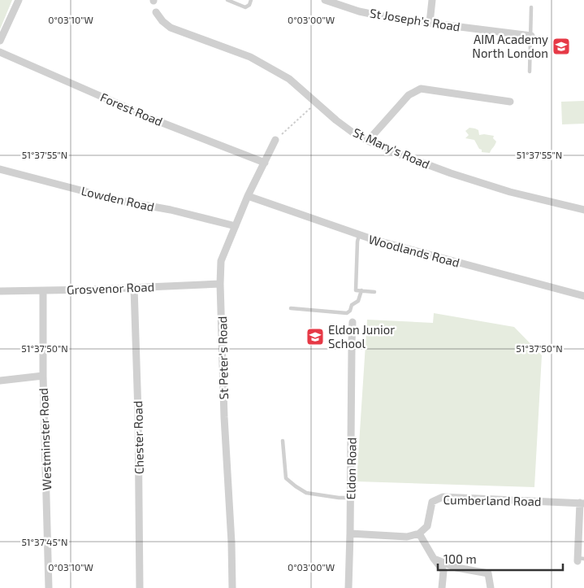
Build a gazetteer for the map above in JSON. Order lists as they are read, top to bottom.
{
  "streets": {
    "street": [
      "St Joseph's Road",
      "Forest Road",
      "St Mary's Road",
      "Lowden Road",
      "Woodlands Road",
      "Grosvenor Road",
      "St Peter's Road",
      "Chester Road",
      "Westminster Road",
      "Eldon Road",
      "Cumberland Road"
    ]
  },
  "crossings": [
    ["Forest Road", "St Peter's Road"],
    ["Lowden Road", "St Peter's Road"],
    ["Woodlands Road", "St Peter's Road"],
    ["Grosvenor Road", "St Peter's Road"],
    ["Grosvenor Road", "Chester Road"],
    ["Grosvenor Road", "Westminster Road"]
  ],
  "places": {
    "school or university": ["AIM Academy North London", "Eldon Junior School"]
  },
  "scale_bar": "100 m",
  "coordinates": [
    "0°03'10\"W",
    "0°03'00\"W",
    "51°37'55\"N",
    "51°37'50\"N",
    "51°37'45\"N"
  ]
}
